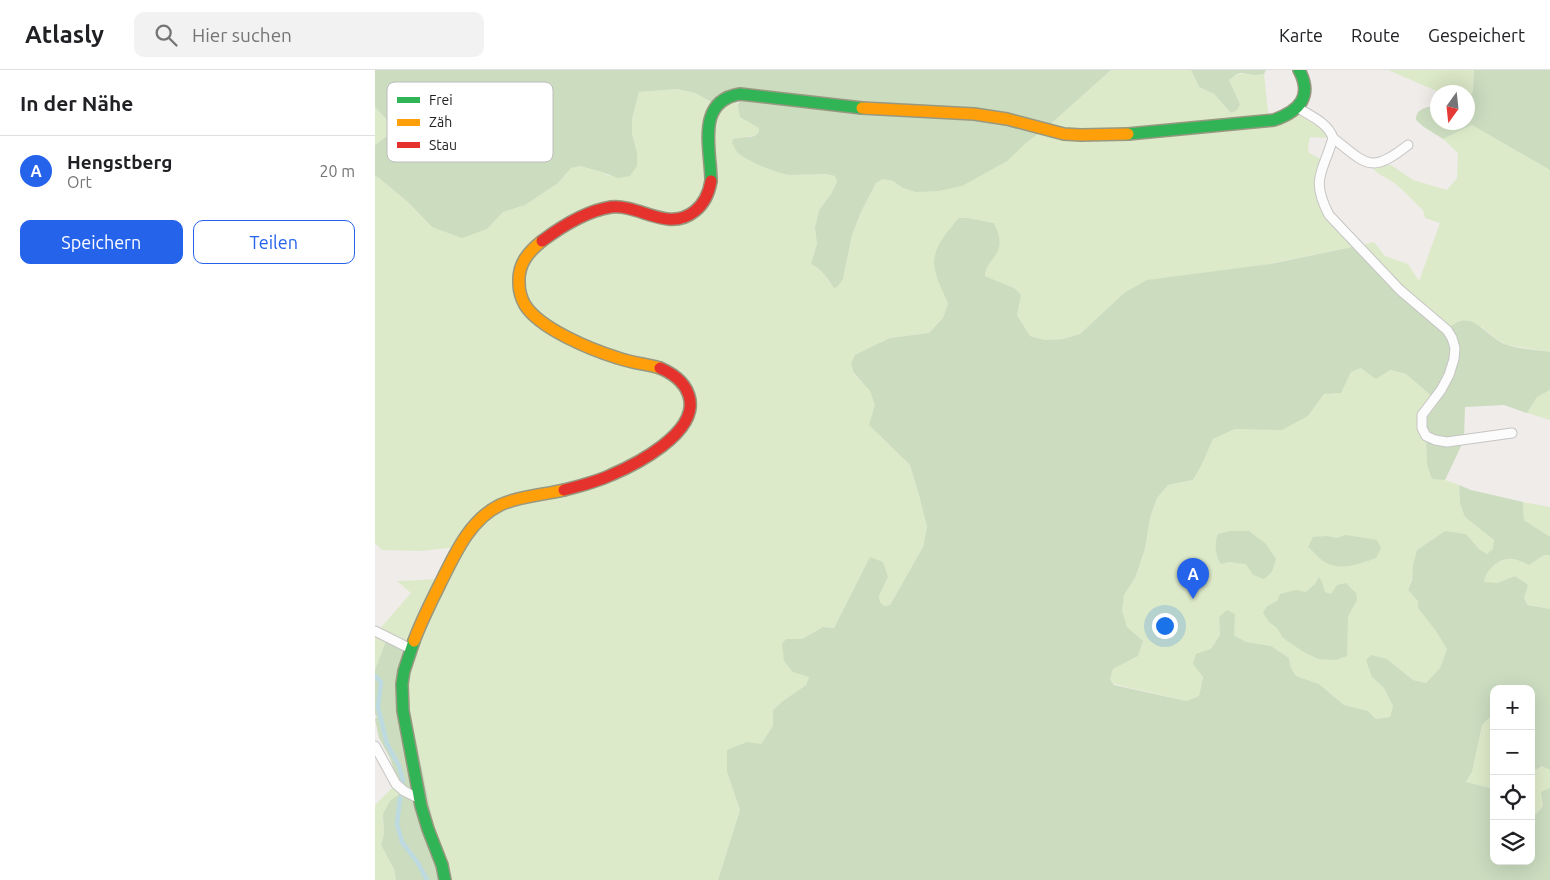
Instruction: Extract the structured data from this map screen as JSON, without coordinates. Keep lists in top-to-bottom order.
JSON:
{
  "legend": ["Frei", "Zäh", "Stau"],
  "north": "bottom",
  "page": {
    "header": "Atlasly",
    "search": "Hier suchen",
    "nav": ["Karte", "Route", "Gespeichert"],
    "heading": "In der Nähe",
    "list": [
      {
        "mark": "A",
        "name": "Hengstberg",
        "note": "Ort",
        "value": "20 m"
      }
    ],
    "buttons": ["Speichern", "Teilen"],
    "pins": "A",
    "map_buttons": ["+", "−"]
  }
}
